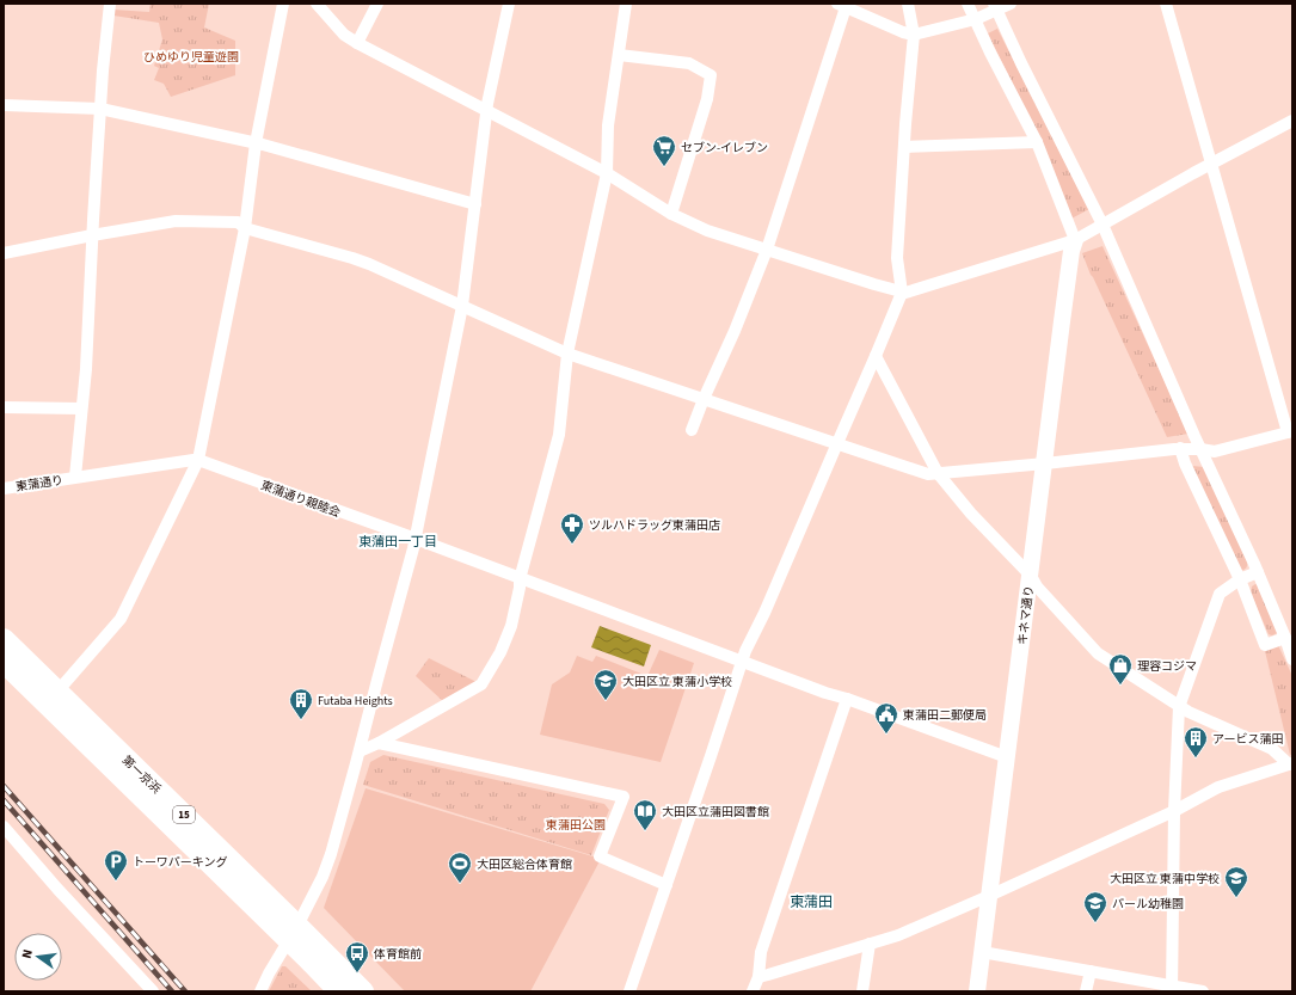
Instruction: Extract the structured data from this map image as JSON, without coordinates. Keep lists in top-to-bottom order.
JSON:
{
  "streets": {
    "highway": ["第一京浜", "15"],
    "street": ["東蒲通り", "東蒲通り親睦会", "キネマ通り"]
  },
  "crossings": [
    ["東蒲通り", "東蒲通り親睦会"],
    ["東蒲通り親睦会", "キネマ通り"]
  ],
  "districts": ["東蒲田一丁目", "東蒲田"],
  "parks": ["ひめゆり児童遊園", "東蒲田公園"],
  "places": {
    "supermarket": ["セブン-イレブン"],
    "pharmacy": ["ツルハドラッグ東蒲田店"],
    "shop": ["理容コジマ"],
    "school or university": ["大田区立 東蒲小学校", "大田区立 東蒲中学校", "パール幼稚園"],
    "building": ["Futaba Heights", "アービス蒲田"],
    "public building": ["東蒲田二郵便局"],
    "library": ["大田区立蒲田図書館"],
    "parking": ["トーワパーキング"],
    "sports": ["大田区総合体育館"],
    "bus stop": ["体育館前"]
  },
  "north": "left"
}
